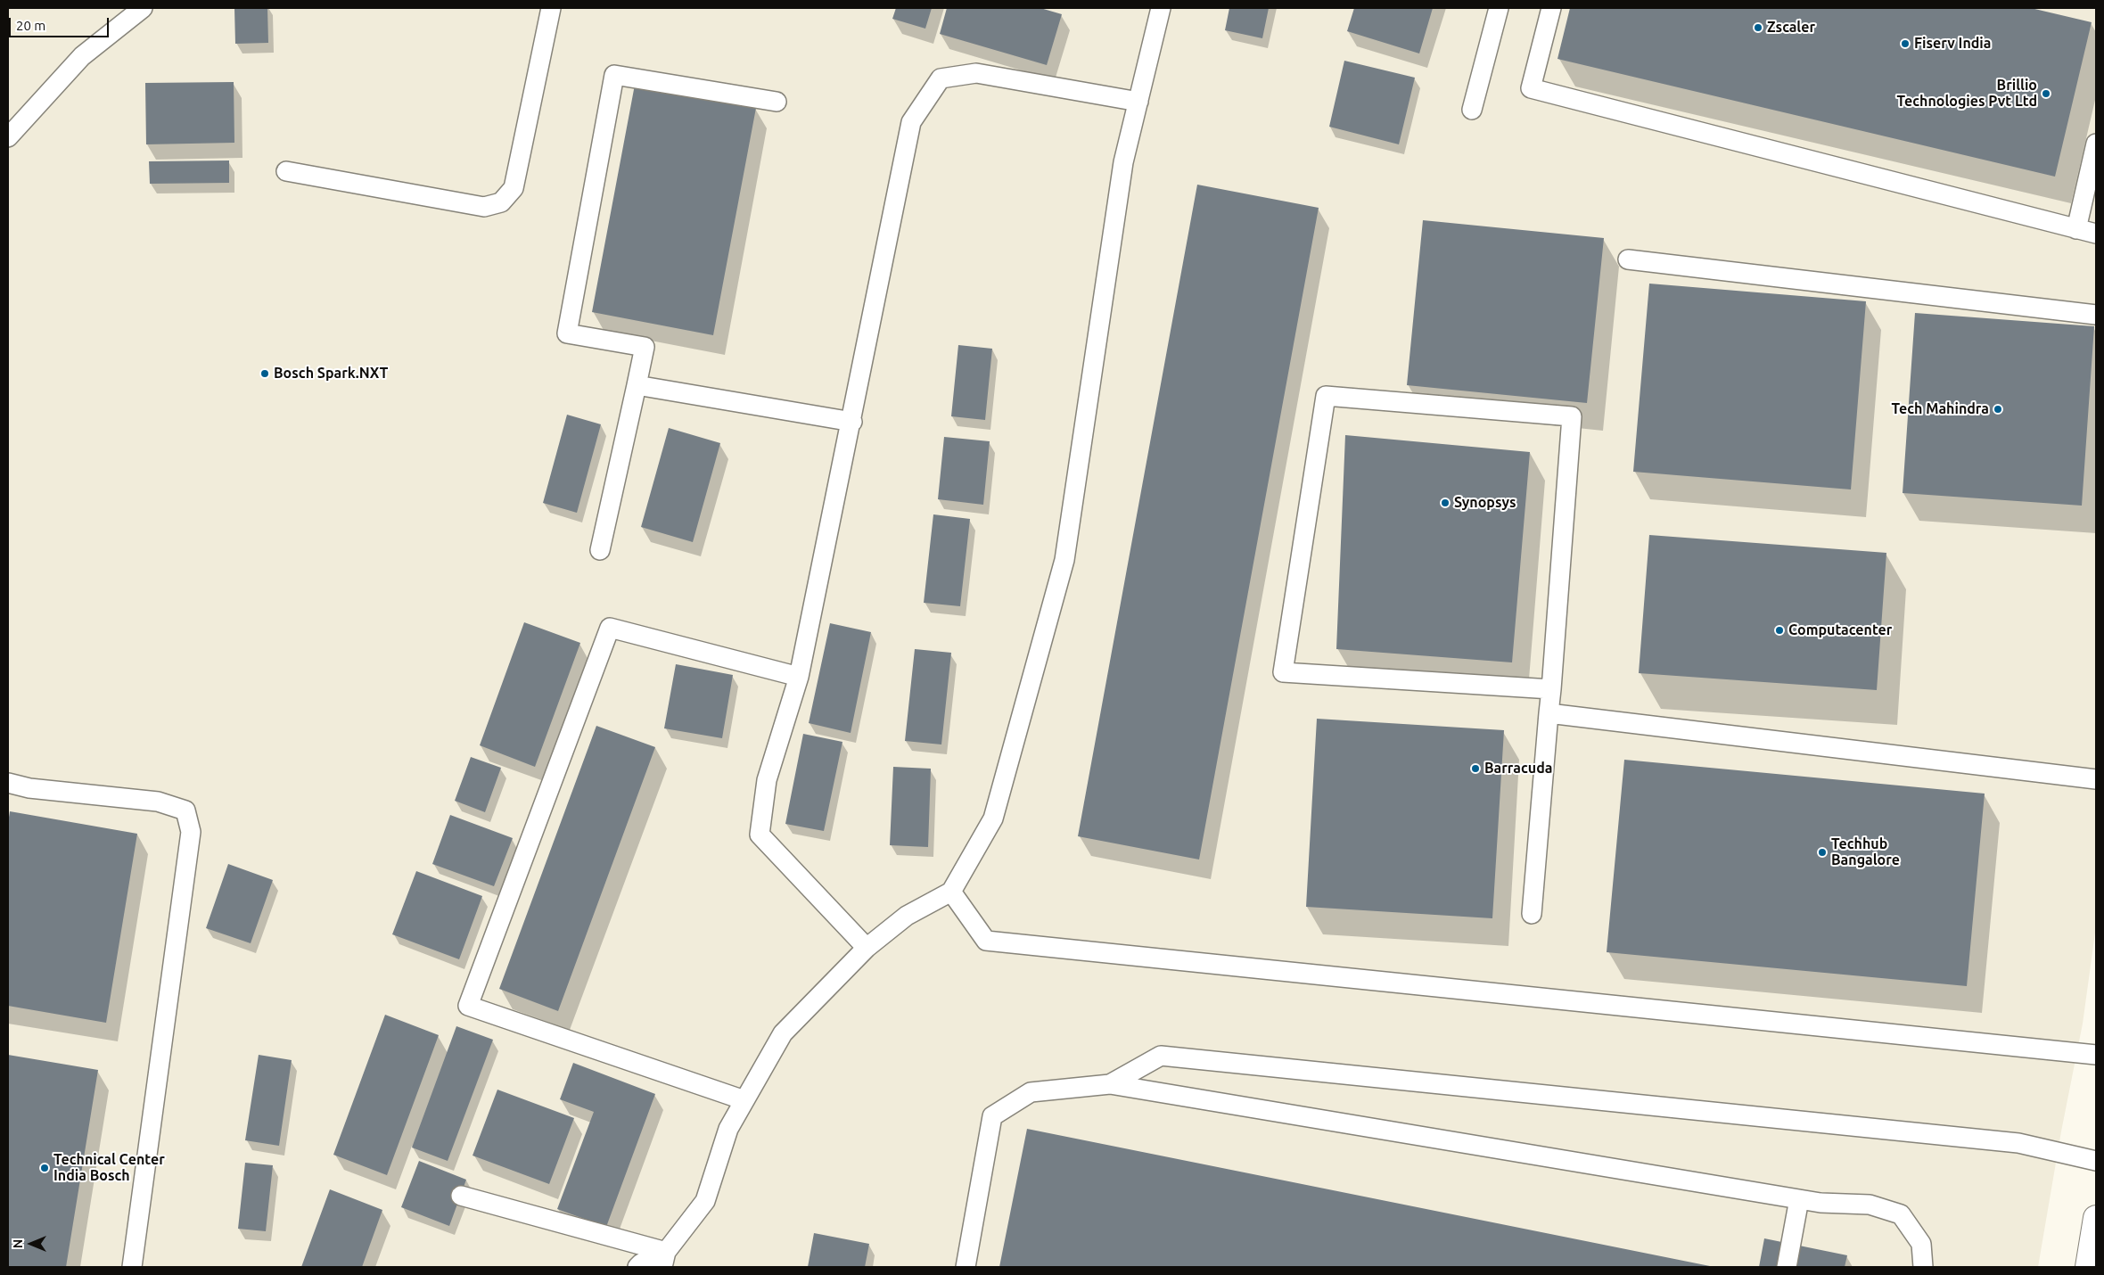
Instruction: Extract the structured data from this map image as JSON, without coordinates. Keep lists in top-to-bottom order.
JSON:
{
  "places": [
    "Zscaler",
    "Fiserv India",
    "Brillio Technologies Pvt Ltd",
    "Bosch Spark.NXT",
    "Tech Mahindra",
    "Synopsys",
    "Computacenter",
    "Barracuda",
    "Techhub Bangalore",
    "Technical Center India Bosch"
  ],
  "scale_bar": "20 m",
  "north": "left"
}
